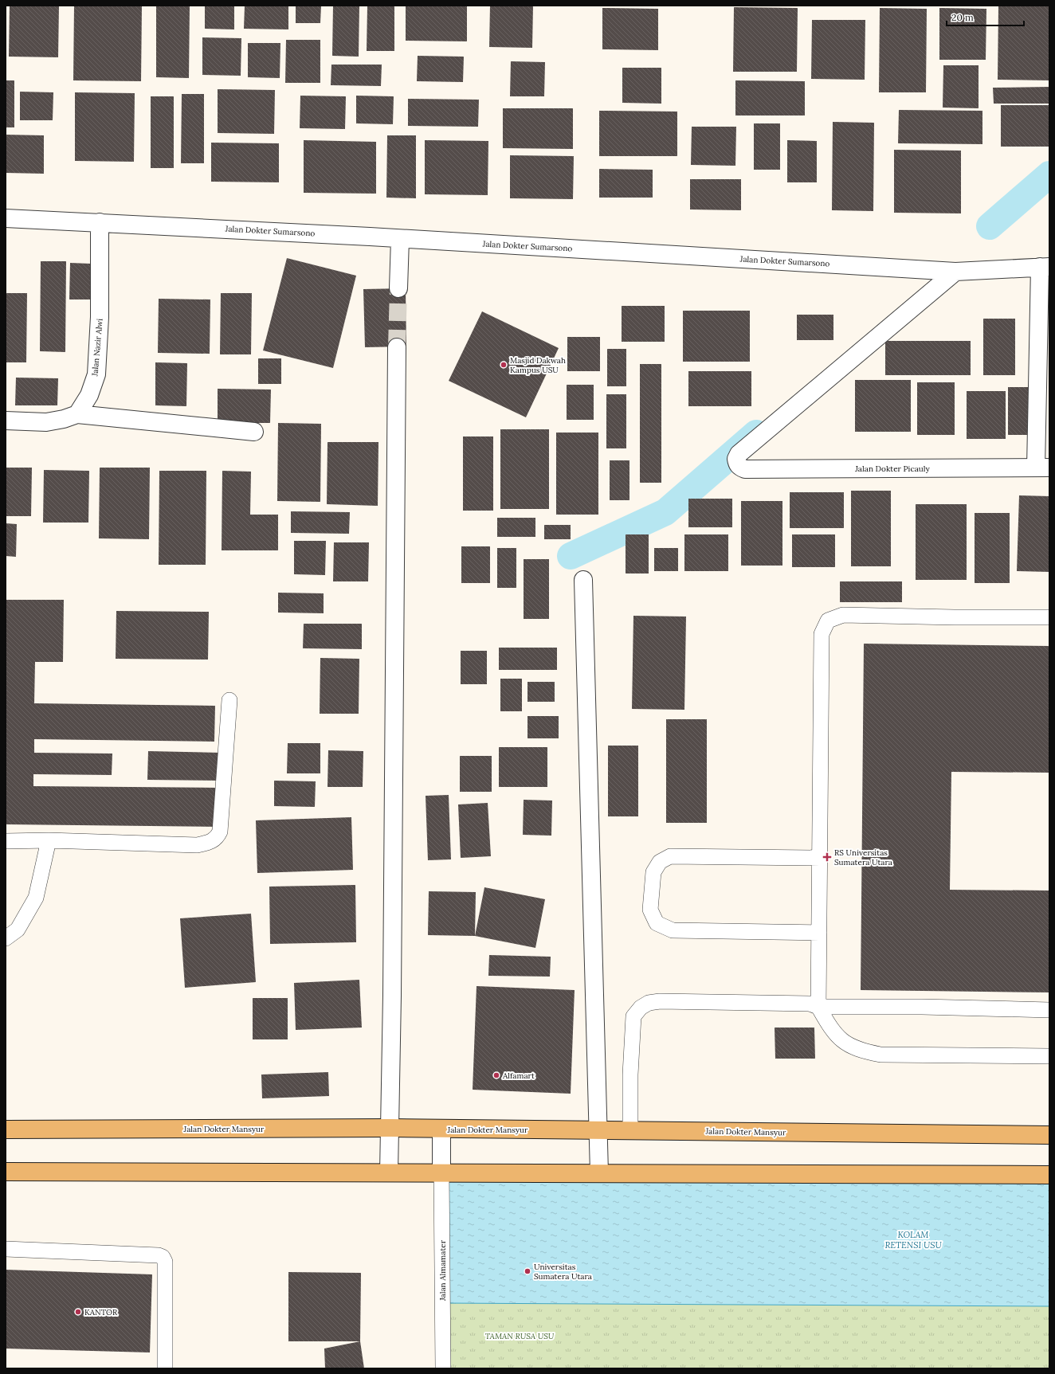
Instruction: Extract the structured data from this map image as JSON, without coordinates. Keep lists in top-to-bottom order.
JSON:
{
  "streets": {
    "main road": ["Jalan Dokter Mansyur"],
    "street": ["Jalan Dokter Sumarsono", "Jalan Nazir Alwi", "Jalan Dokter Picauly"],
    "lane": ["Jalan Almamater"]
  },
  "crossings": [
    ["Jalan Dokter Sumarsono", "Jalan Nazir Alwi"],
    ["Jalan Dokter Sumarsono", "Jalan Dokter Picauly"],
    ["Jalan Dokter Mansyur", "Jalan Almamater"]
  ],
  "water": ["KOLAM RETENSI USU"],
  "parks": ["TAMAN RUSA USU"],
  "places": {
    "other": [
      "Masjid Dakwah Kampus USU",
      "Alfamart",
      "Universitas Sumatera Utara",
      "KANTOR"
    ],
    "health": ["RS Universitas Sumatera Utara"]
  },
  "scale_bar": "20 m"
}
